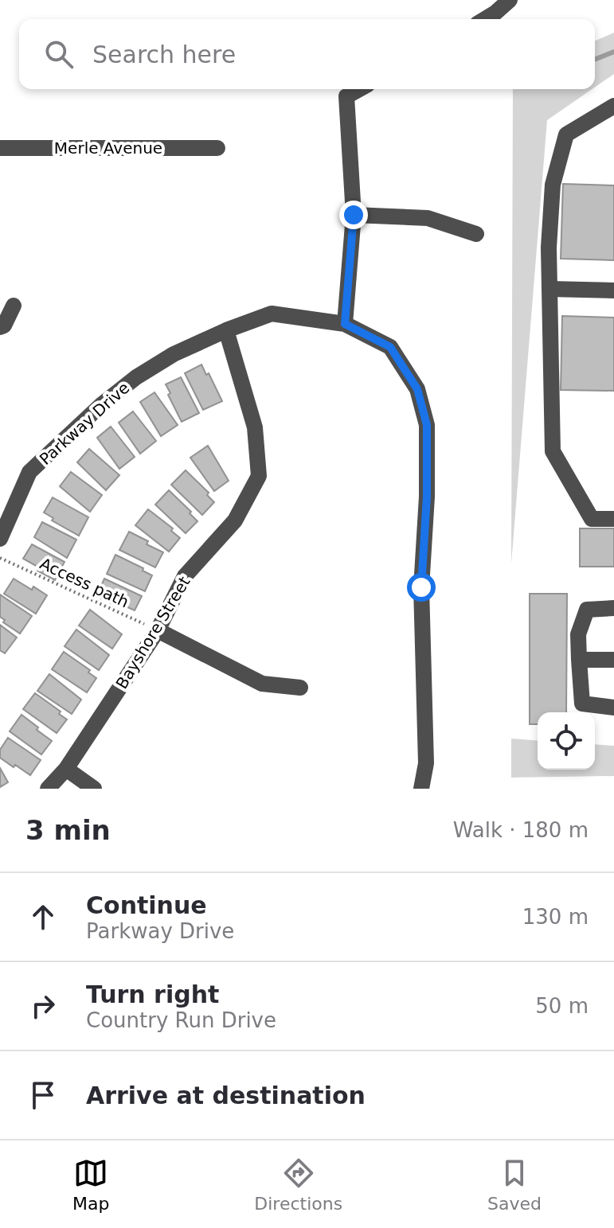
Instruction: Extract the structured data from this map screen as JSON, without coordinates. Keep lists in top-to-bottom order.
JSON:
{
  "streets": {
    "street": ["Merle Avenue", "Parkway Drive", "Bayshore Street"],
    "path": ["Access path"]
  },
  "crossings": [
    ["Parkway Drive", "Bayshore Street"],
    ["Access path", "Bayshore Street"]
  ],
  "page": {
    "search": "Search here",
    "heading": ["3 min", "Walk · 180 m"],
    "list": [
      ["Continue", "Parkway Drive", "130 m"],
      ["Turn right", "Country Run Drive", "50 m"],
      "Arrive at destination"
    ],
    "nav": ["Map", "Directions", "Saved"]
  }
}
